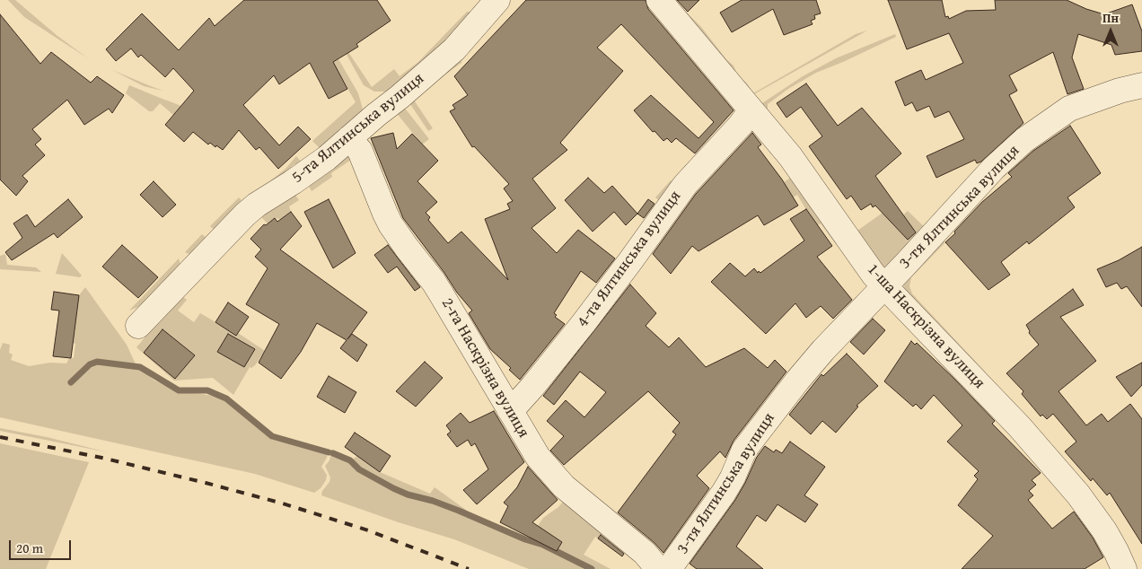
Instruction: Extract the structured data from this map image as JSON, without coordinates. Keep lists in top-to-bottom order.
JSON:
{
  "streets": {
    "street": [
      "5-та Ялтинська вулиця",
      "3-тя Ялтинська вулиця",
      "4-та Ялтинська вулиця",
      "1-ша Наскрізна вулиця",
      "2-га Наскрізна вулиця"
    ]
  },
  "crossings": [
    ["5-та Ялтинська вулиця", "2-га Наскрізна вулиця"],
    ["3-тя Ялтинська вулиця", "1-ша Наскрізна вулиця"],
    ["4-та Ялтинська вулиця", "1-ша Наскрізна вулиця"],
    ["4-та Ялтинська вулиця", "2-га Наскрізна вулиця"]
  ],
  "scale_bar": "20 m",
  "north": "top"
}
